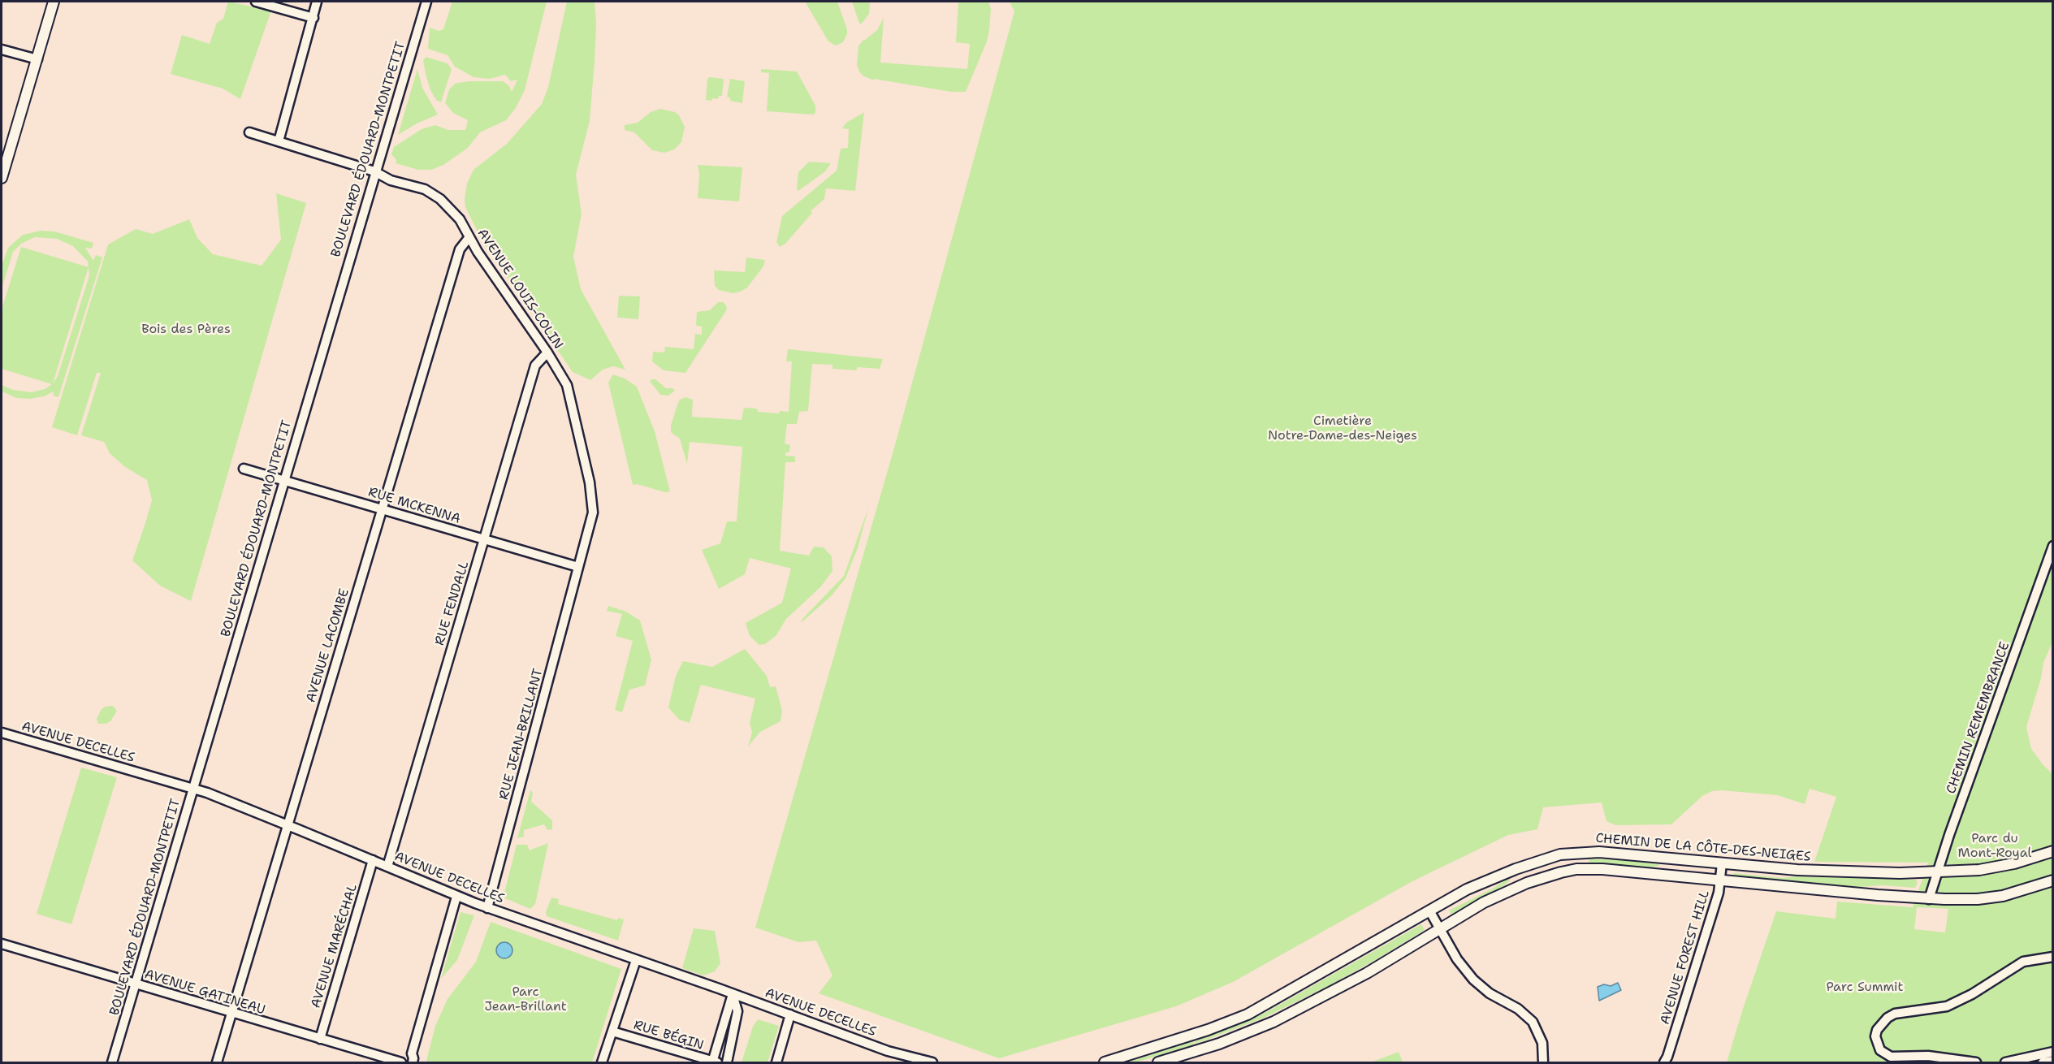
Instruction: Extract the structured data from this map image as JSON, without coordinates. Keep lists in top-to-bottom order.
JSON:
{
  "streets": {
    "main road": ["CHEMIN DE LA CÔTE-DES-NEIGES"],
    "street": [
      "BOULEVARD ÉDOUARD-MONTPETIT",
      "AVENUE LOUIS-COLIN",
      "RUE MCKENNA",
      "RUE FENDALL",
      "AVENUE LACOMBE",
      "CHEMIN REMEMBRANCE",
      "RUE JEAN-BRILLANT",
      "AVENUE DECELLES",
      "AVENUE MARÉCHAL",
      "AVENUE FOREST HILL",
      "AVENUE GATINEAU",
      "RUE BÉGIN"
    ]
  },
  "crossings": [
    ["BOULEVARD ÉDOUARD-MONTPETIT", "AVENUE LOUIS-COLIN"],
    ["BOULEVARD ÉDOUARD-MONTPETIT", "RUE MCKENNA"],
    ["BOULEVARD ÉDOUARD-MONTPETIT", "AVENUE DECELLES"],
    ["BOULEVARD ÉDOUARD-MONTPETIT", "AVENUE GATINEAU"],
    ["AVENUE LOUIS-COLIN", "RUE MCKENNA"],
    ["AVENUE LOUIS-COLIN", "RUE FENDALL"],
    ["AVENUE LOUIS-COLIN", "AVENUE LACOMBE"],
    ["AVENUE LOUIS-COLIN", "RUE JEAN-BRILLANT"],
    ["RUE MCKENNA", "RUE FENDALL"],
    ["RUE MCKENNA", "AVENUE LACOMBE"],
    ["RUE MCKENNA", "RUE JEAN-BRILLANT"],
    ["RUE FENDALL", "AVENUE DECELLES"],
    ["AVENUE LACOMBE", "AVENUE DECELLES"],
    ["AVENUE LACOMBE", "AVENUE GATINEAU"],
    ["CHEMIN REMEMBRANCE", "CHEMIN DE LA CÔTE-DES-NEIGES"],
    ["RUE JEAN-BRILLANT", "AVENUE DECELLES"],
    ["AVENUE DECELLES", "AVENUE MARÉCHAL"],
    ["CHEMIN DE LA CÔTE-DES-NEIGES", "AVENUE FOREST HILL"],
    ["AVENUE MARÉCHAL", "AVENUE GATINEAU"]
  ],
  "parks": [
    "Bois des Pères",
    "Cimetière Notre-Dame-des-Neiges",
    "Parc du Mont-Royal",
    "Parc Summit",
    "Parc Jean-Brillant"
  ]
}
